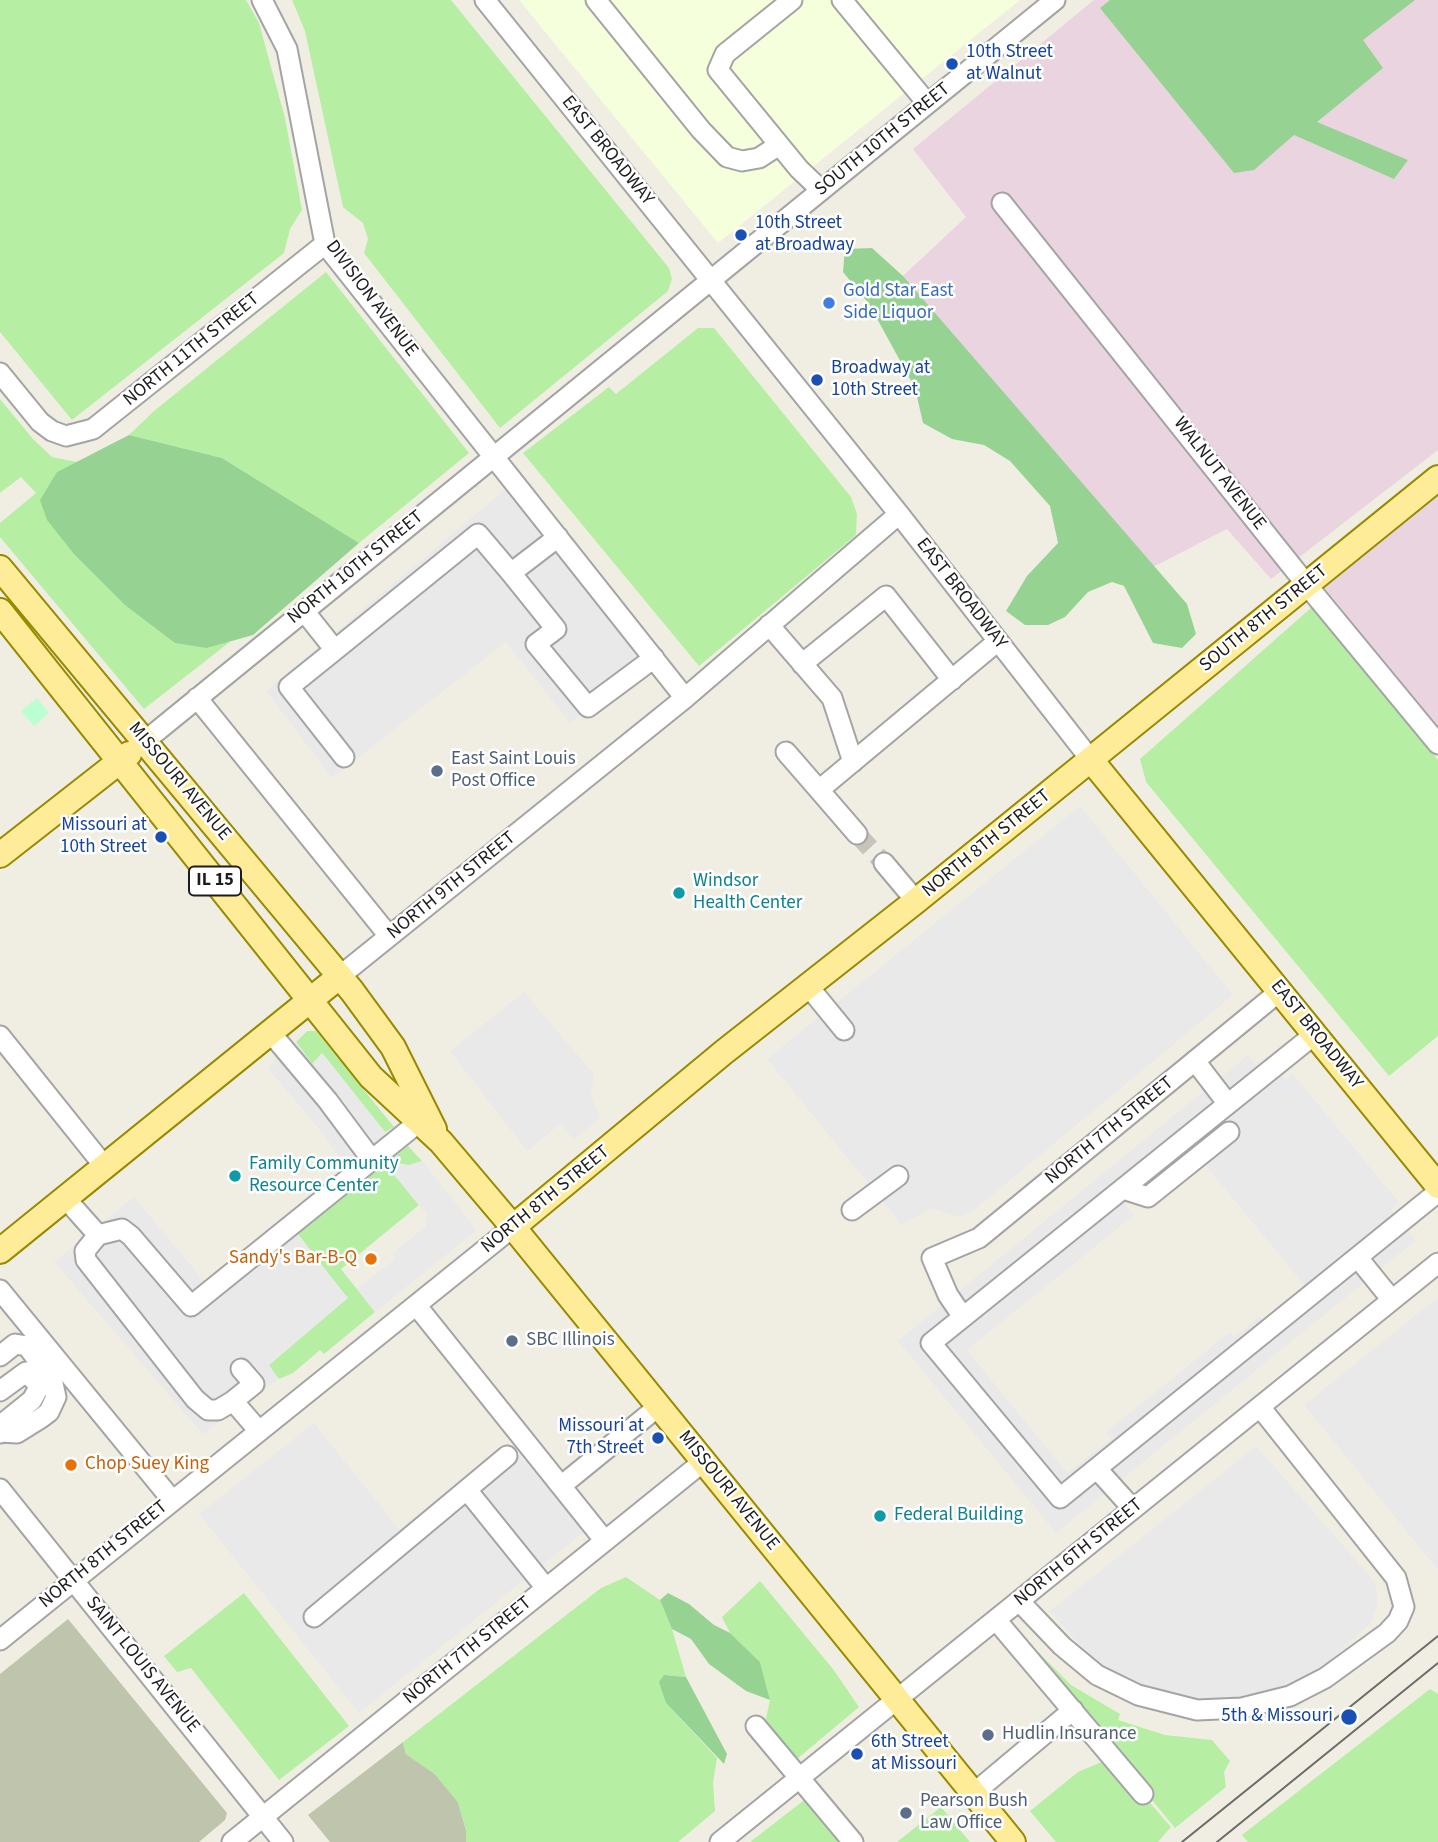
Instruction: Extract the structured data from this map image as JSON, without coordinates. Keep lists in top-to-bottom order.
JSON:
{
  "streets": {
    "main road": [
      "EAST BROADWAY",
      "NORTH 10TH STREET",
      "SOUTH 8TH STREET",
      "MISSOURI AVENUE",
      "NORTH 8TH STREET",
      "IL 15",
      "NORTH 9TH STREET"
    ],
    "street": [
      "SOUTH 10TH STREET",
      "DIVISION AVENUE",
      "NORTH 11TH STREET",
      "WALNUT AVENUE",
      "NORTH 7TH STREET",
      "NORTH 6TH STREET",
      "SAINT LOUIS AVENUE"
    ]
  },
  "crossings": [
    ["SOUTH 10TH STREET", "EAST BROADWAY"],
    ["SOUTH 10TH STREET", "NORTH 10TH STREET"],
    ["EAST BROADWAY", "NORTH 10TH STREET"],
    ["EAST BROADWAY", "SOUTH 8TH STREET"],
    ["EAST BROADWAY", "NORTH 8TH STREET"],
    ["EAST BROADWAY", "NORTH 9TH STREET"],
    ["EAST BROADWAY", "NORTH 7TH STREET"],
    ["DIVISION AVENUE", "NORTH 11TH STREET"],
    ["DIVISION AVENUE", "NORTH 10TH STREET"],
    ["DIVISION AVENUE", "NORTH 9TH STREET"],
    ["WALNUT AVENUE", "SOUTH 8TH STREET"],
    ["NORTH 10TH STREET", "MISSOURI AVENUE"],
    ["SOUTH 8TH STREET", "NORTH 8TH STREET"],
    ["MISSOURI AVENUE", "NORTH 8TH STREET"],
    ["MISSOURI AVENUE", "NORTH 9TH STREET"],
    ["MISSOURI AVENUE", "NORTH 7TH STREET"],
    ["MISSOURI AVENUE", "NORTH 6TH STREET"],
    ["NORTH 8TH STREET", "SAINT LOUIS AVENUE"],
    ["NORTH 7TH STREET", "SAINT LOUIS AVENUE"]
  ],
  "places": [
    "10th Street at Walnut",
    "10th Street at Broadway",
    "Gold Star East Side Liquor",
    "Broadway at 10th Street",
    "East Saint Louis Post Office",
    "Missouri at 10th Street",
    "Windsor Health Center",
    "Family Community Resource Center",
    "Sandy's Bar-B-Q",
    "SBC Illinois",
    "Missouri at 7th Street",
    "Chop Suey King",
    "Federal Building",
    "5th & Missouri",
    "Hudlin Insurance",
    "6th Street at Missouri",
    "Pearson Bush Law Office"
  ]
}
